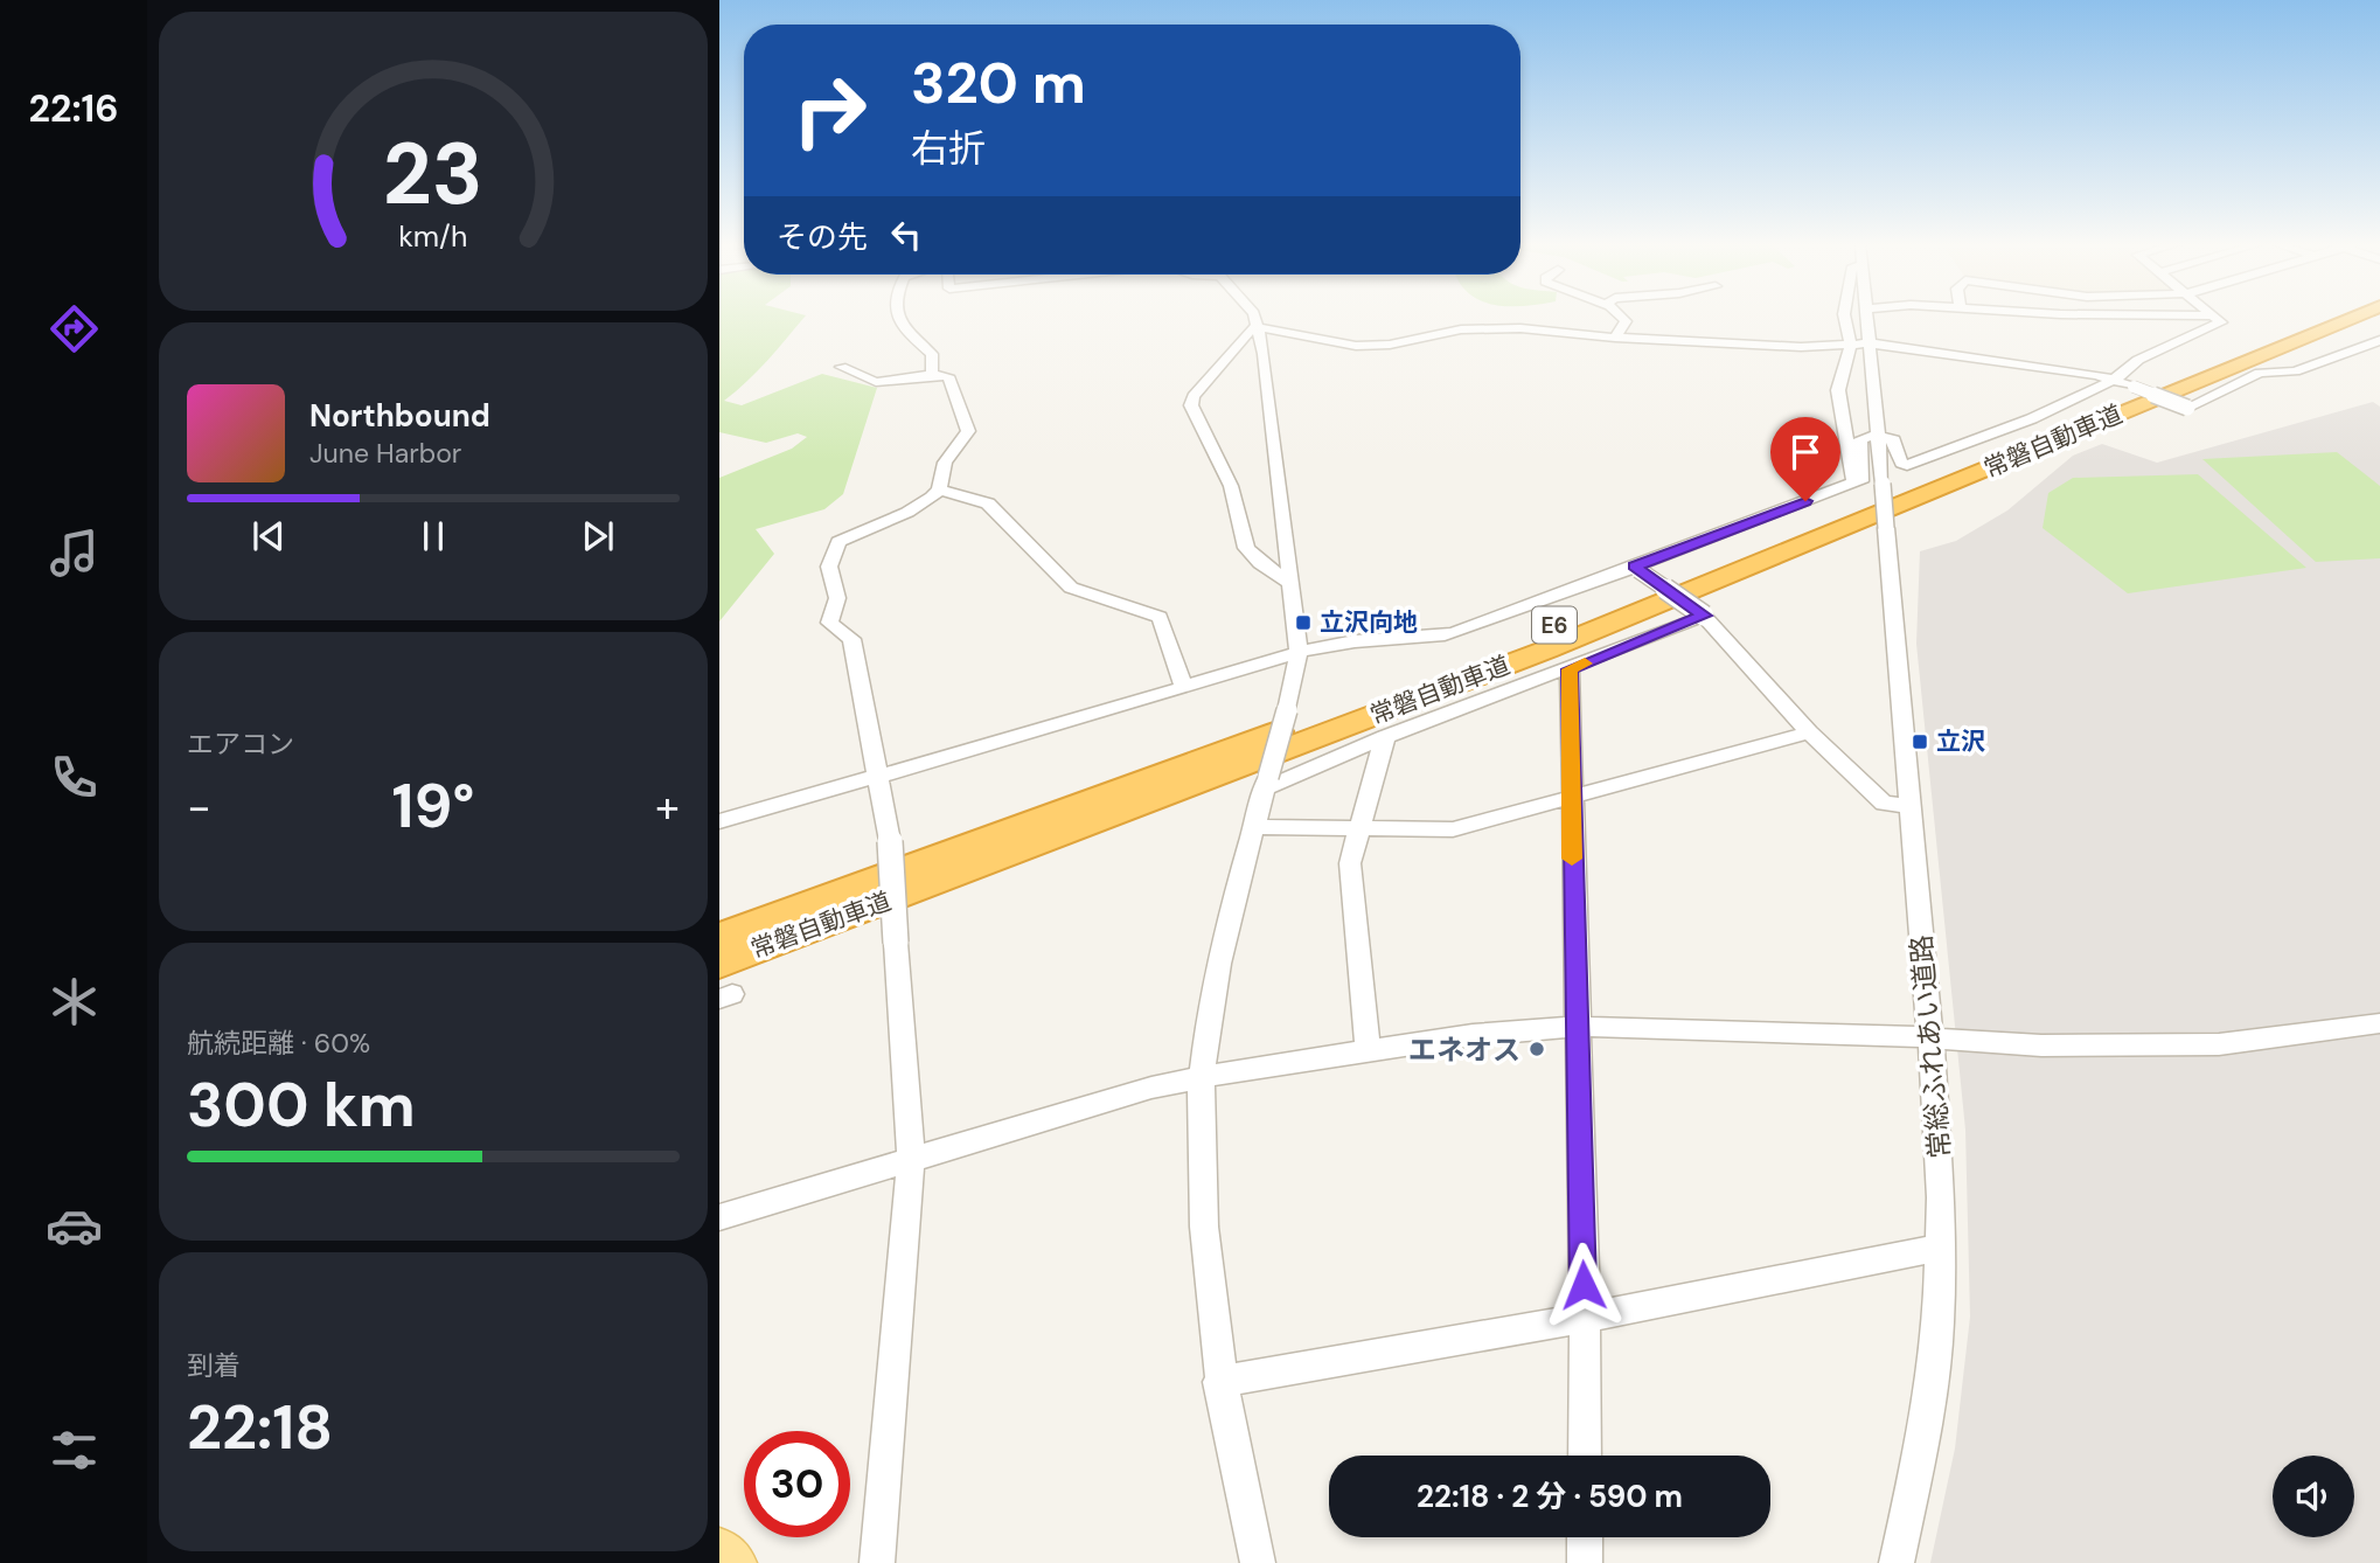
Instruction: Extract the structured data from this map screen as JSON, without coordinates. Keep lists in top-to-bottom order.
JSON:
{
  "streets": {
    "highway": ["常磐自動車道", "E6"],
    "street": ["常総ふれあい道路"]
  },
  "places": {
    "transit": ["立沢向地", "立沢"],
    "other": ["エネオス"]
  },
  "page": {
    "tabs": "22:16",
    "turn": ["320 m", "右折"],
    "then": "その先",
    "song": ["Northbound", "June Harbor"],
    "tile": [
      "エアコン",
      ["航続距離 · 60%", "300 km"],
      ["到着", "22:18"]
    ],
    "heat": ["−", "19°", "+"],
    "limit": "30",
    "trip": "22:18 · 2 分 · 590 m",
    "gauge": ["23", "km/h"]
  }
}
